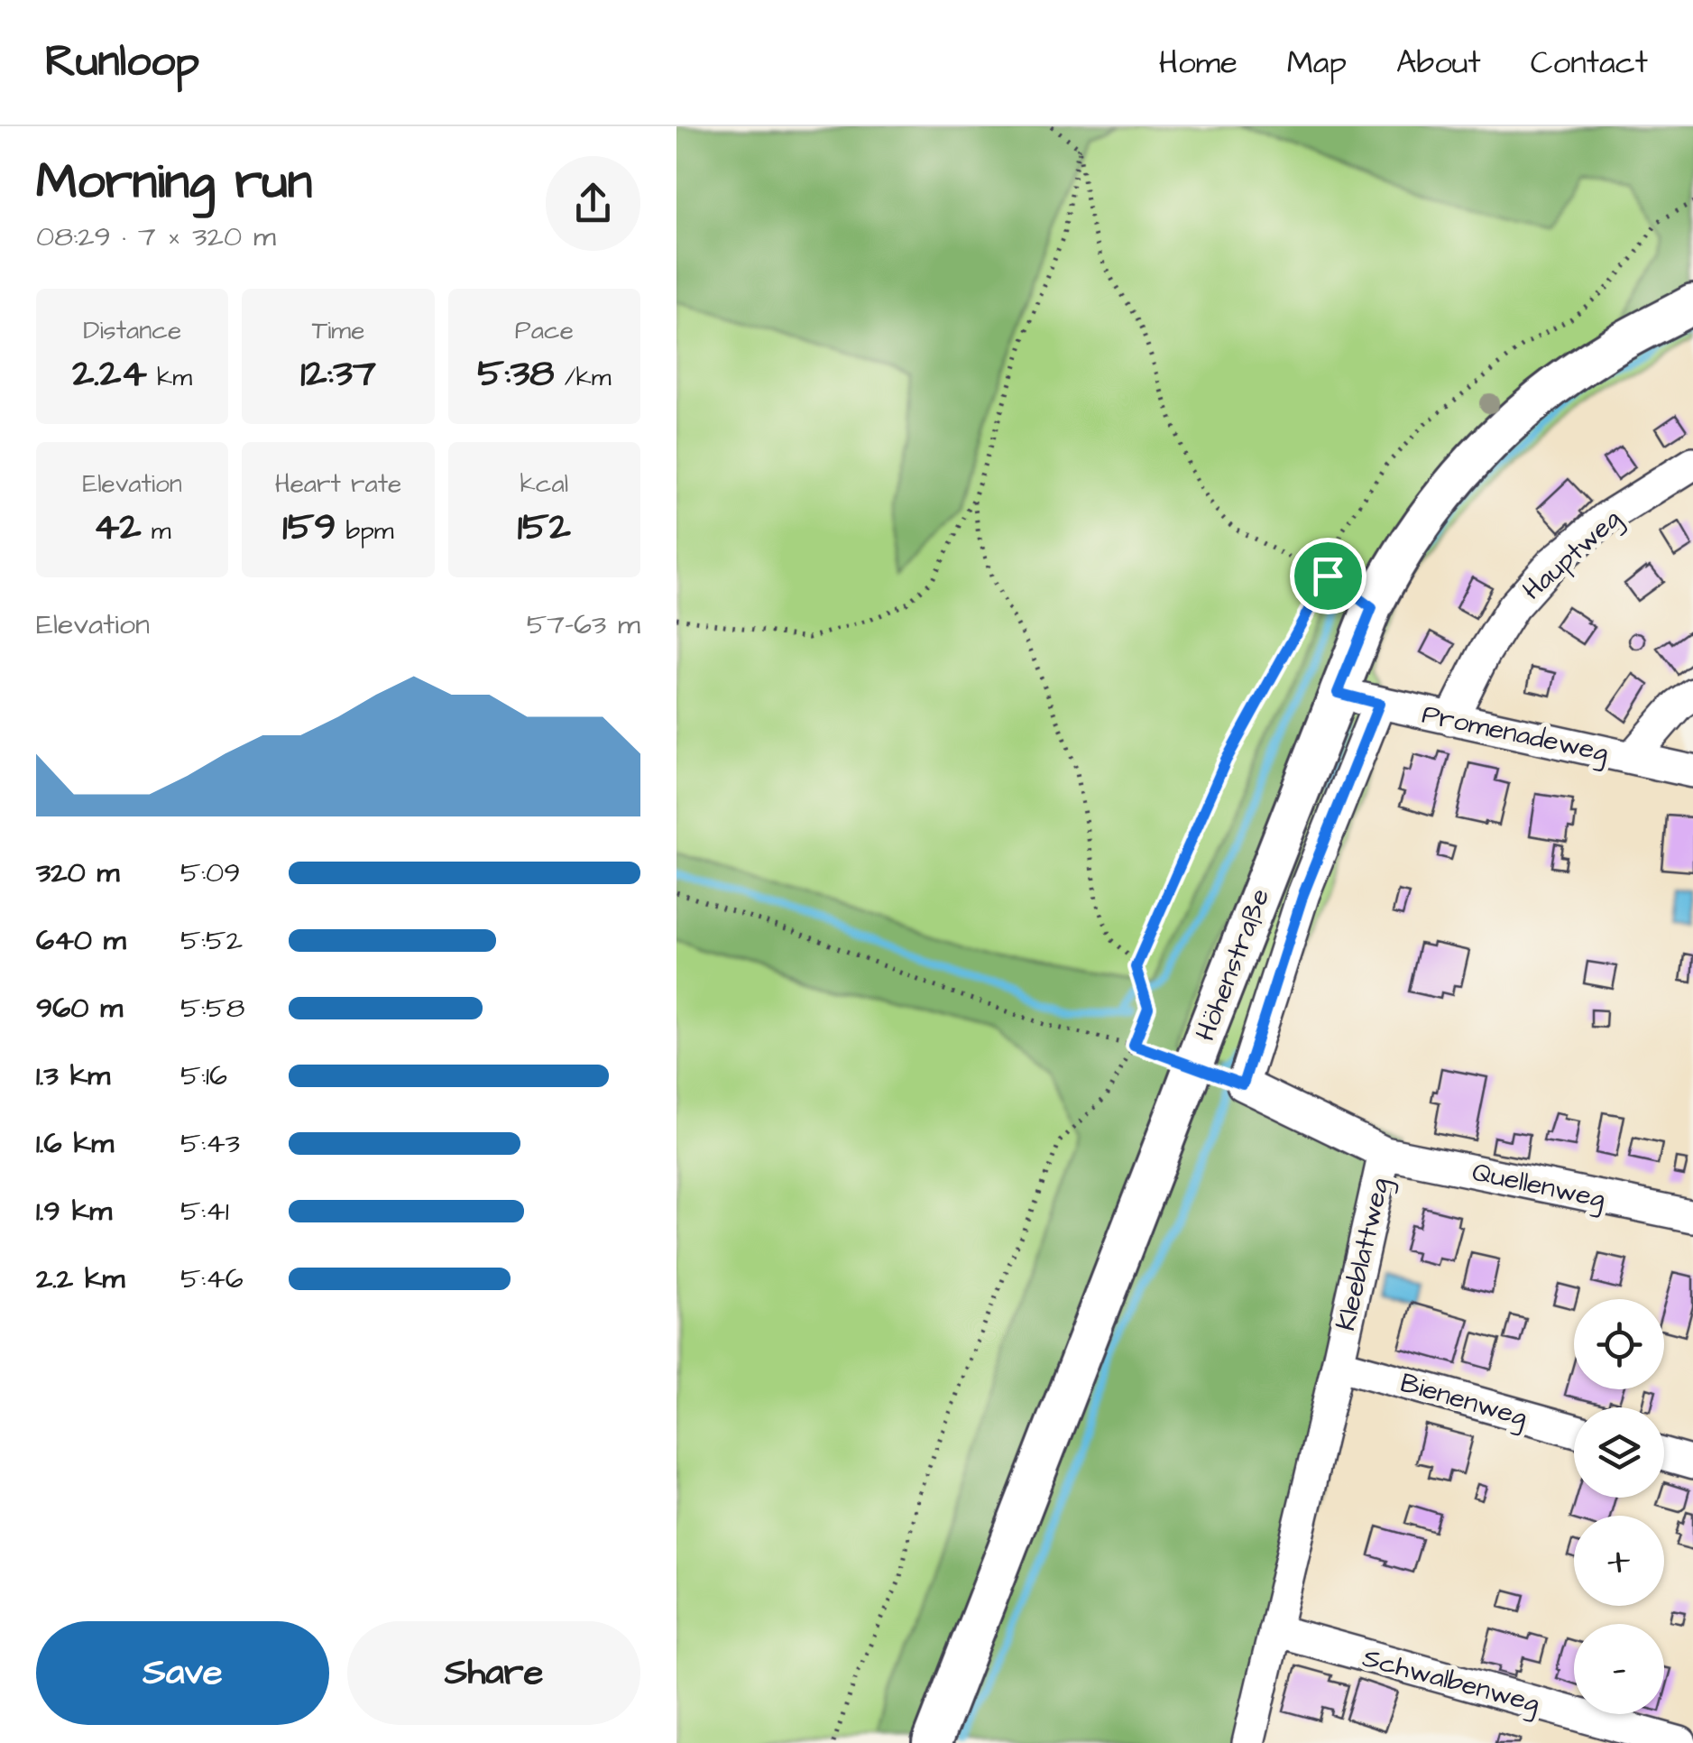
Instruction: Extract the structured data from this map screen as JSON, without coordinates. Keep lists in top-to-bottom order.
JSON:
{
  "streets": {
    "street": [
      "Hauptweg",
      "Promenadeweg",
      "Höhenstraße",
      "Quellenweg",
      "Kleeblattweg",
      "Bienenweg",
      "Schwalbenweg"
    ]
  },
  "crossings": [
    ["Hauptweg", "Promenadeweg"],
    ["Promenadeweg", "Höhenstraße"],
    ["Promenadeweg", "Kleeblattweg"],
    ["Quellenweg", "Kleeblattweg"],
    ["Kleeblattweg", "Bienenweg"],
    ["Kleeblattweg", "Schwalbenweg"]
  ],
  "page": {
    "header": "Runloop",
    "nav": [
      "Home",
      "Map",
      "About",
      "Contact"
    ],
    "heading": ["Morning run", "08:29 · 7 × 320 m"],
    "stats": [
      ["Distance", "2.24 km"],
      ["Time", "12:37"],
      ["Pace", "5:38 /km"],
      ["Elevation", "42 m"],
      ["Heart rate", "159 bpm"],
      ["kcal", "152"]
    ],
    "chart": ["Elevation", "57–63 m"],
    "list": [
      {
        "name": "320 m",
        "note": "5:09"
      },
      {
        "name": "640 m",
        "note": "5:52"
      },
      {
        "name": "960 m",
        "note": "5:58"
      },
      {
        "name": "1.3 km",
        "note": "5:16"
      },
      {
        "name": "1.6 km",
        "note": "5:43"
      },
      {
        "name": "1.9 km",
        "note": "5:41"
      },
      {
        "name": "2.2 km",
        "note": "5:46"
      }
    ],
    "map_buttons": ["+", "−"],
    "buttons": ["Save", "Share"]
  }
}
